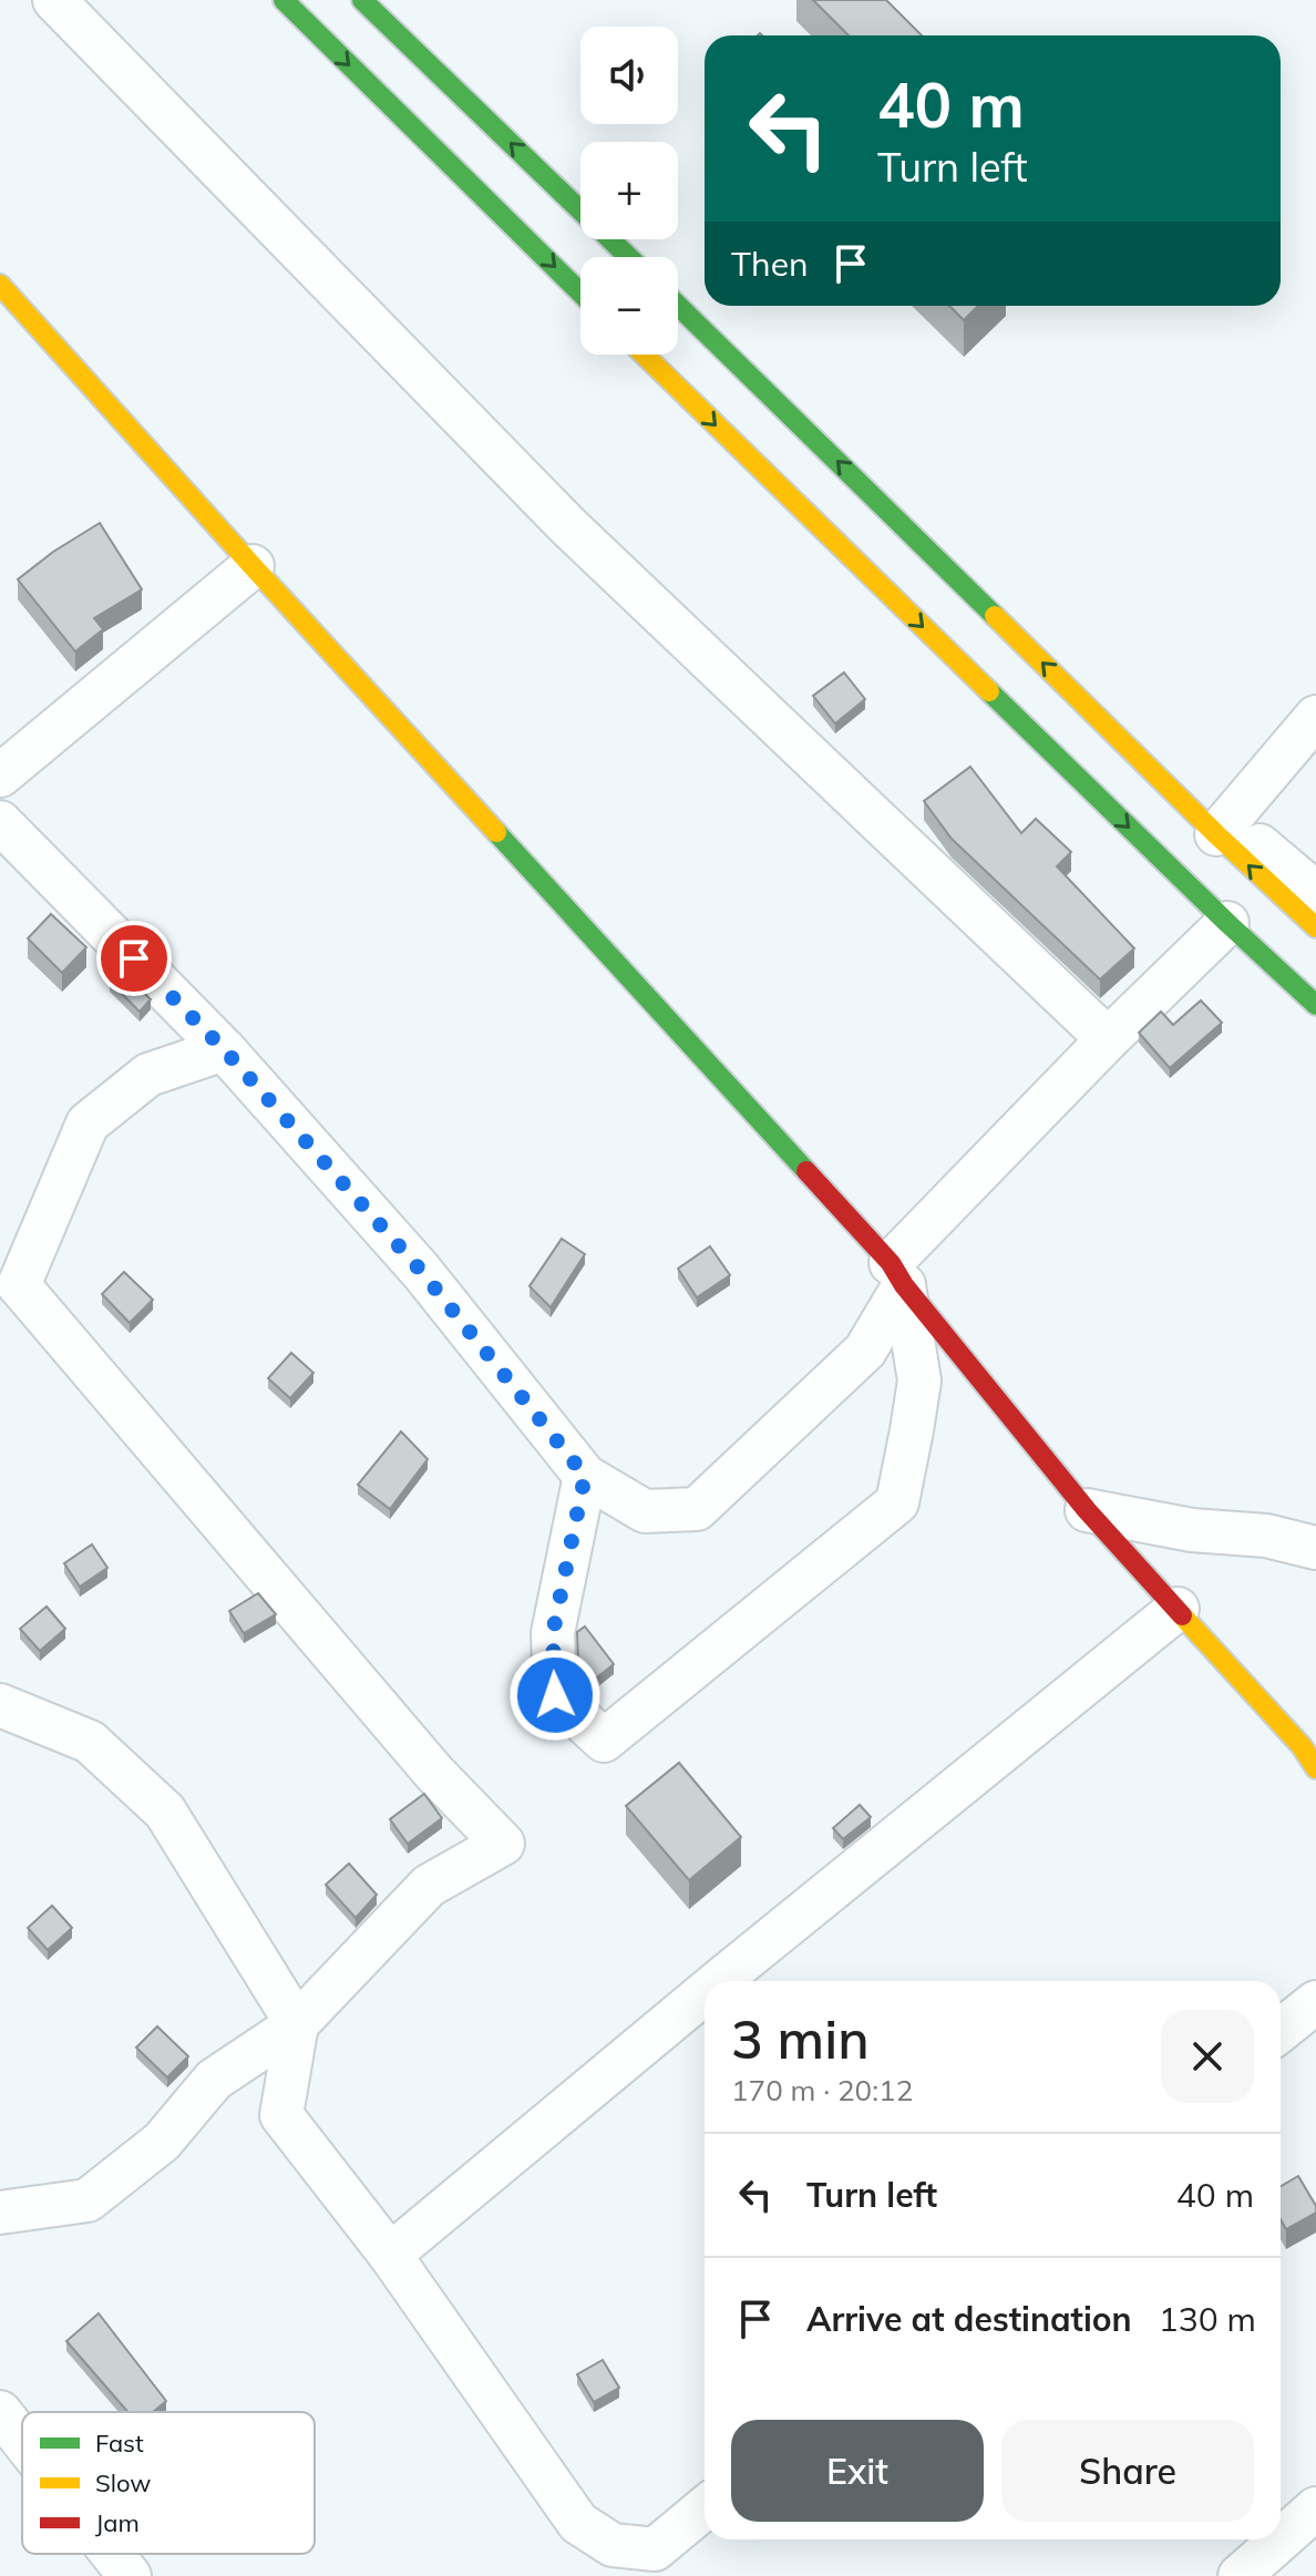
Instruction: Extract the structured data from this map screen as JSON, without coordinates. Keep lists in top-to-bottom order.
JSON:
{
  "legend": ["Fast", "Slow", "Jam"],
  "page": {
    "map_buttons": ["+", "−"],
    "turn": ["40 m", "Turn left"],
    "then": "Then",
    "heading": ["3 min", "170 m · 20:12"],
    "list": [
      {
        "name": "Turn left",
        "value": "40 m"
      },
      {
        "name": "Arrive at destination",
        "value": "130 m"
      }
    ],
    "buttons": ["Exit", "Share"]
  }
}
